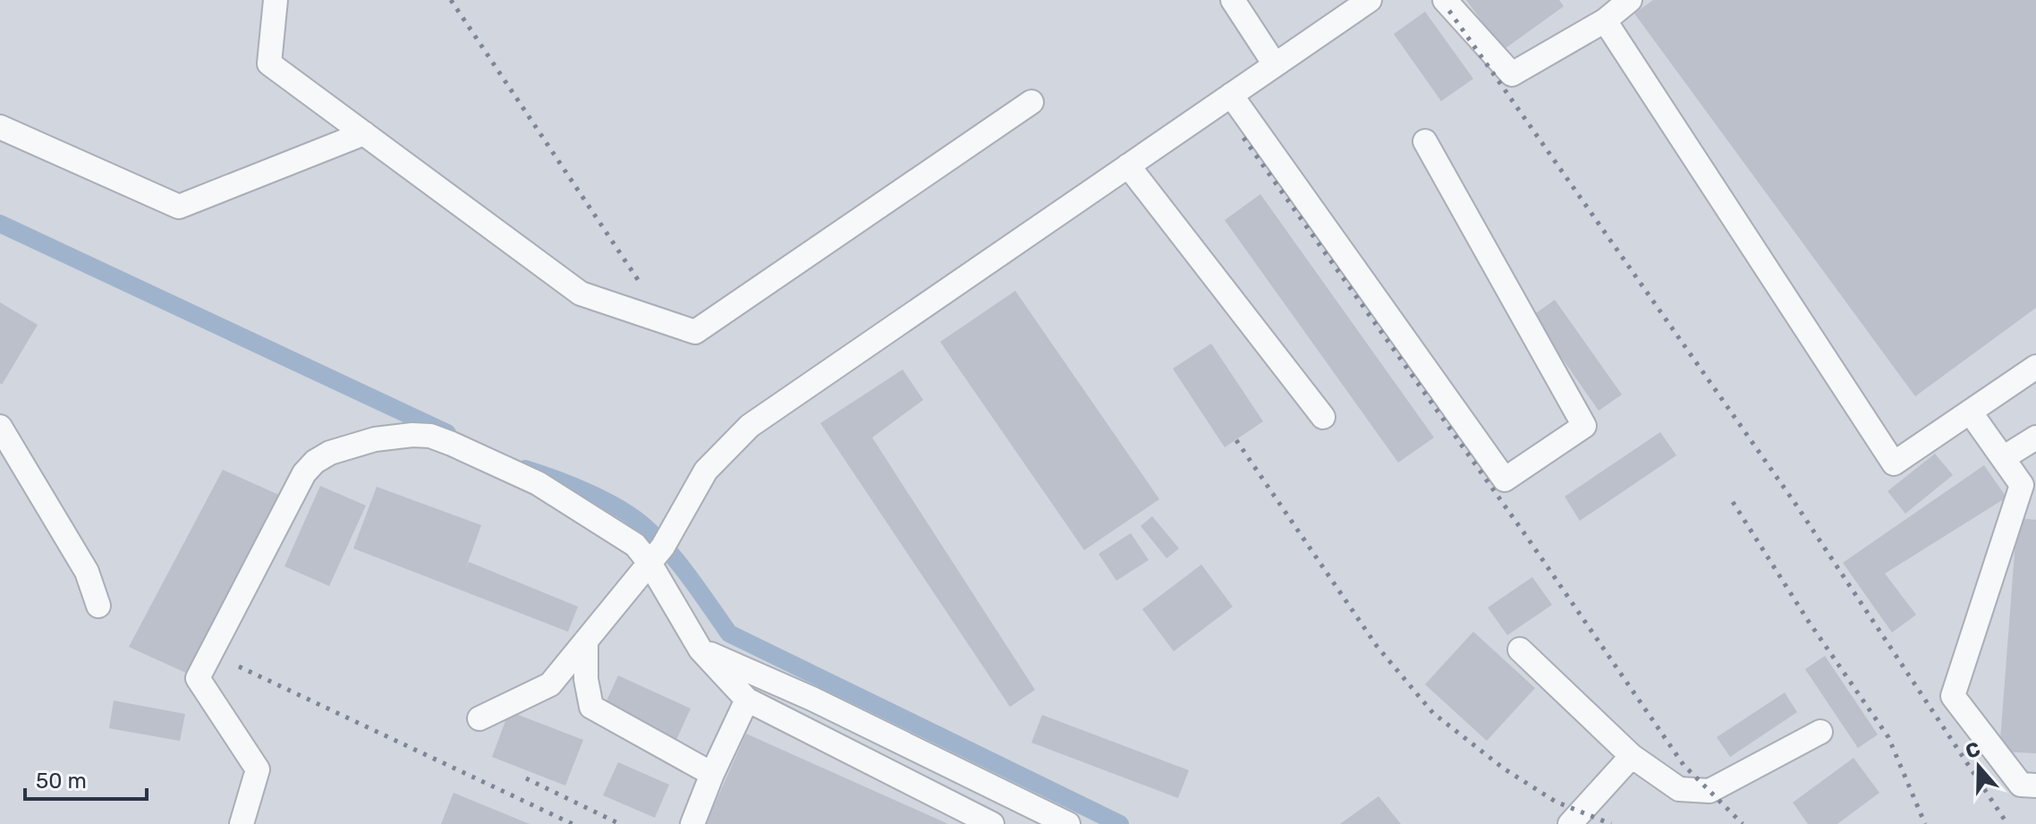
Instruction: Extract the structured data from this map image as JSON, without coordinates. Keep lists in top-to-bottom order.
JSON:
{
  "scale_bar": "50 m",
  "north": "top"
}
